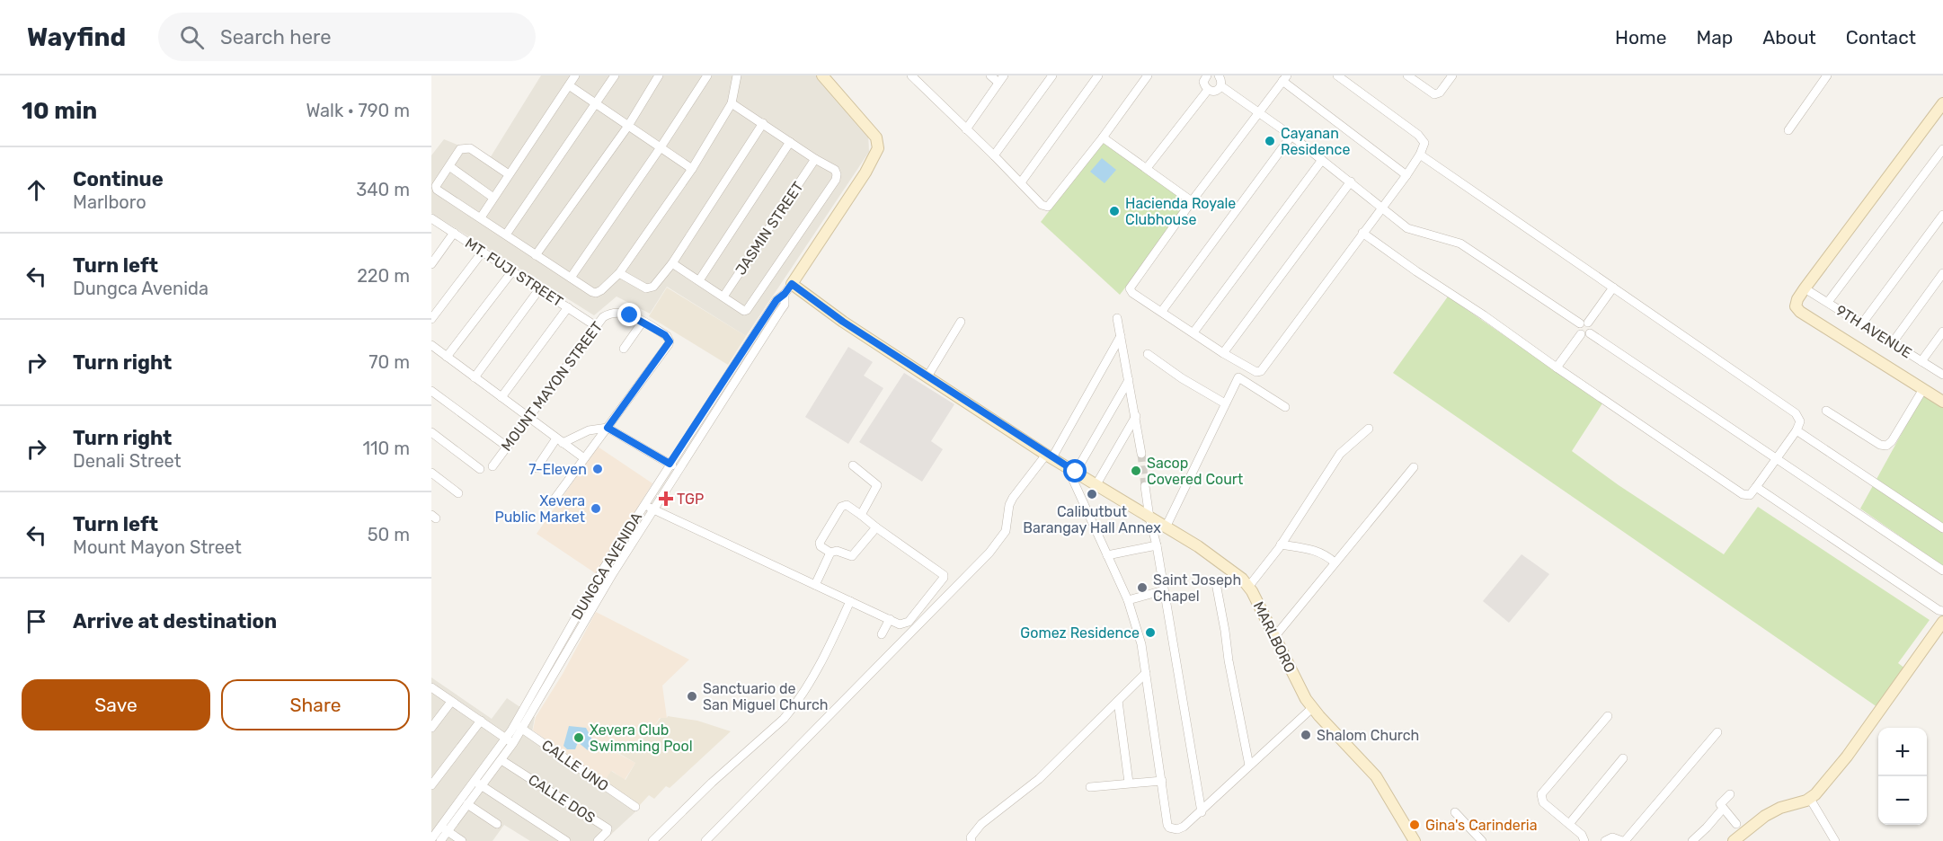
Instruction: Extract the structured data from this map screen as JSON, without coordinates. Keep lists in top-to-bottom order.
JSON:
{
  "streets": {
    "street": [
      "JASMIN STREET",
      "MT. FUJI STREET",
      "9TH AVENUE",
      "MOUNT MAYON STREET",
      "DUNGCA AVENIDA",
      "MARLBORO",
      "CALLE UNO",
      "CALLE DOS"
    ]
  },
  "crossings": [
    ["MT. FUJI STREET", "MOUNT MAYON STREET"],
    ["DUNGCA AVENIDA", "MARLBORO"],
    ["DUNGCA AVENIDA", "CALLE UNO"],
    ["DUNGCA AVENIDA", "CALLE DOS"]
  ],
  "places": {
    "other": [
      "Cayanan Residence",
      "Hacienda Royale Clubhouse",
      "7-Eleven",
      "Sacop Covered Court",
      "Calibutbut Barangay Hall Annex",
      "Xevera Public Market",
      "Saint Joseph Chapel",
      "Gomez Residence",
      "Sanctuario de San Miguel Church",
      "Shalom Church",
      "Xevera Club Swimming Pool",
      "Gina's Carinderia"
    ],
    "health": ["TGP"]
  },
  "page": {
    "header": "Wayfind",
    "search": "Search here",
    "nav": [
      "Home",
      "Map",
      "About",
      "Contact"
    ],
    "heading": ["10 min", "Walk · 790 m"],
    "list": [
      ["Continue", "Marlboro", "340 m"],
      ["Turn left", "Dungca Avenida", "220 m"],
      ["Turn right", "70 m"],
      ["Turn right", "Denali Street", "110 m"],
      ["Turn left", "Mount Mayon Street", "50 m"],
      "Arrive at destination"
    ],
    "buttons": ["Save", "Share"],
    "map_buttons": ["+", "−"]
  }
}
